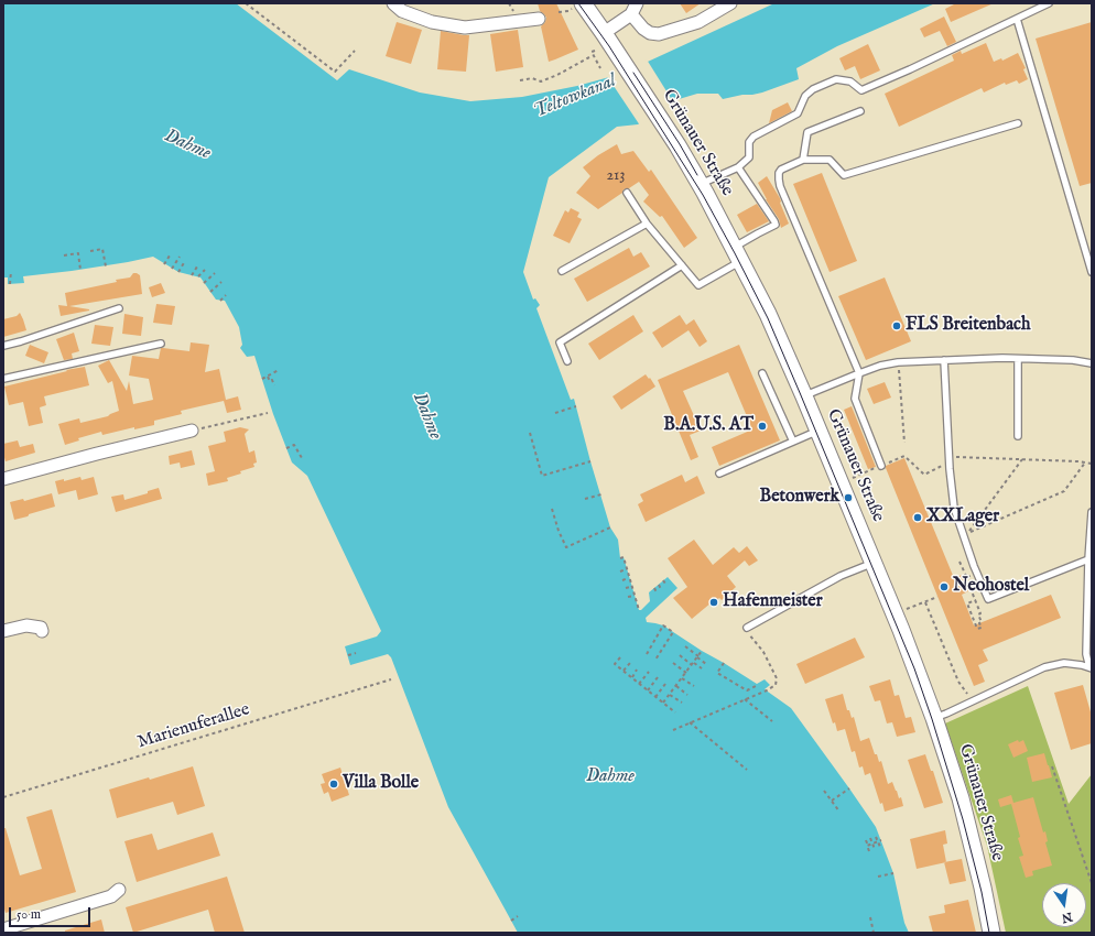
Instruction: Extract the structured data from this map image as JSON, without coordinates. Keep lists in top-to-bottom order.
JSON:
{
  "streets": {
    "main road": ["Grünauer Straße"],
    "path": ["Marienuferallee"]
  },
  "water": ["Teltowkanal", "Dahme"],
  "places": [
    "FLS Breitenbach",
    "B.A.U.S. AT",
    "Betonwerk",
    "XXLager",
    "Neohostel",
    "Hafenmeister",
    "Villa Bolle"
  ],
  "house_numbers": ["213"],
  "scale_bar": "50 m",
  "north": "bottom"
}
